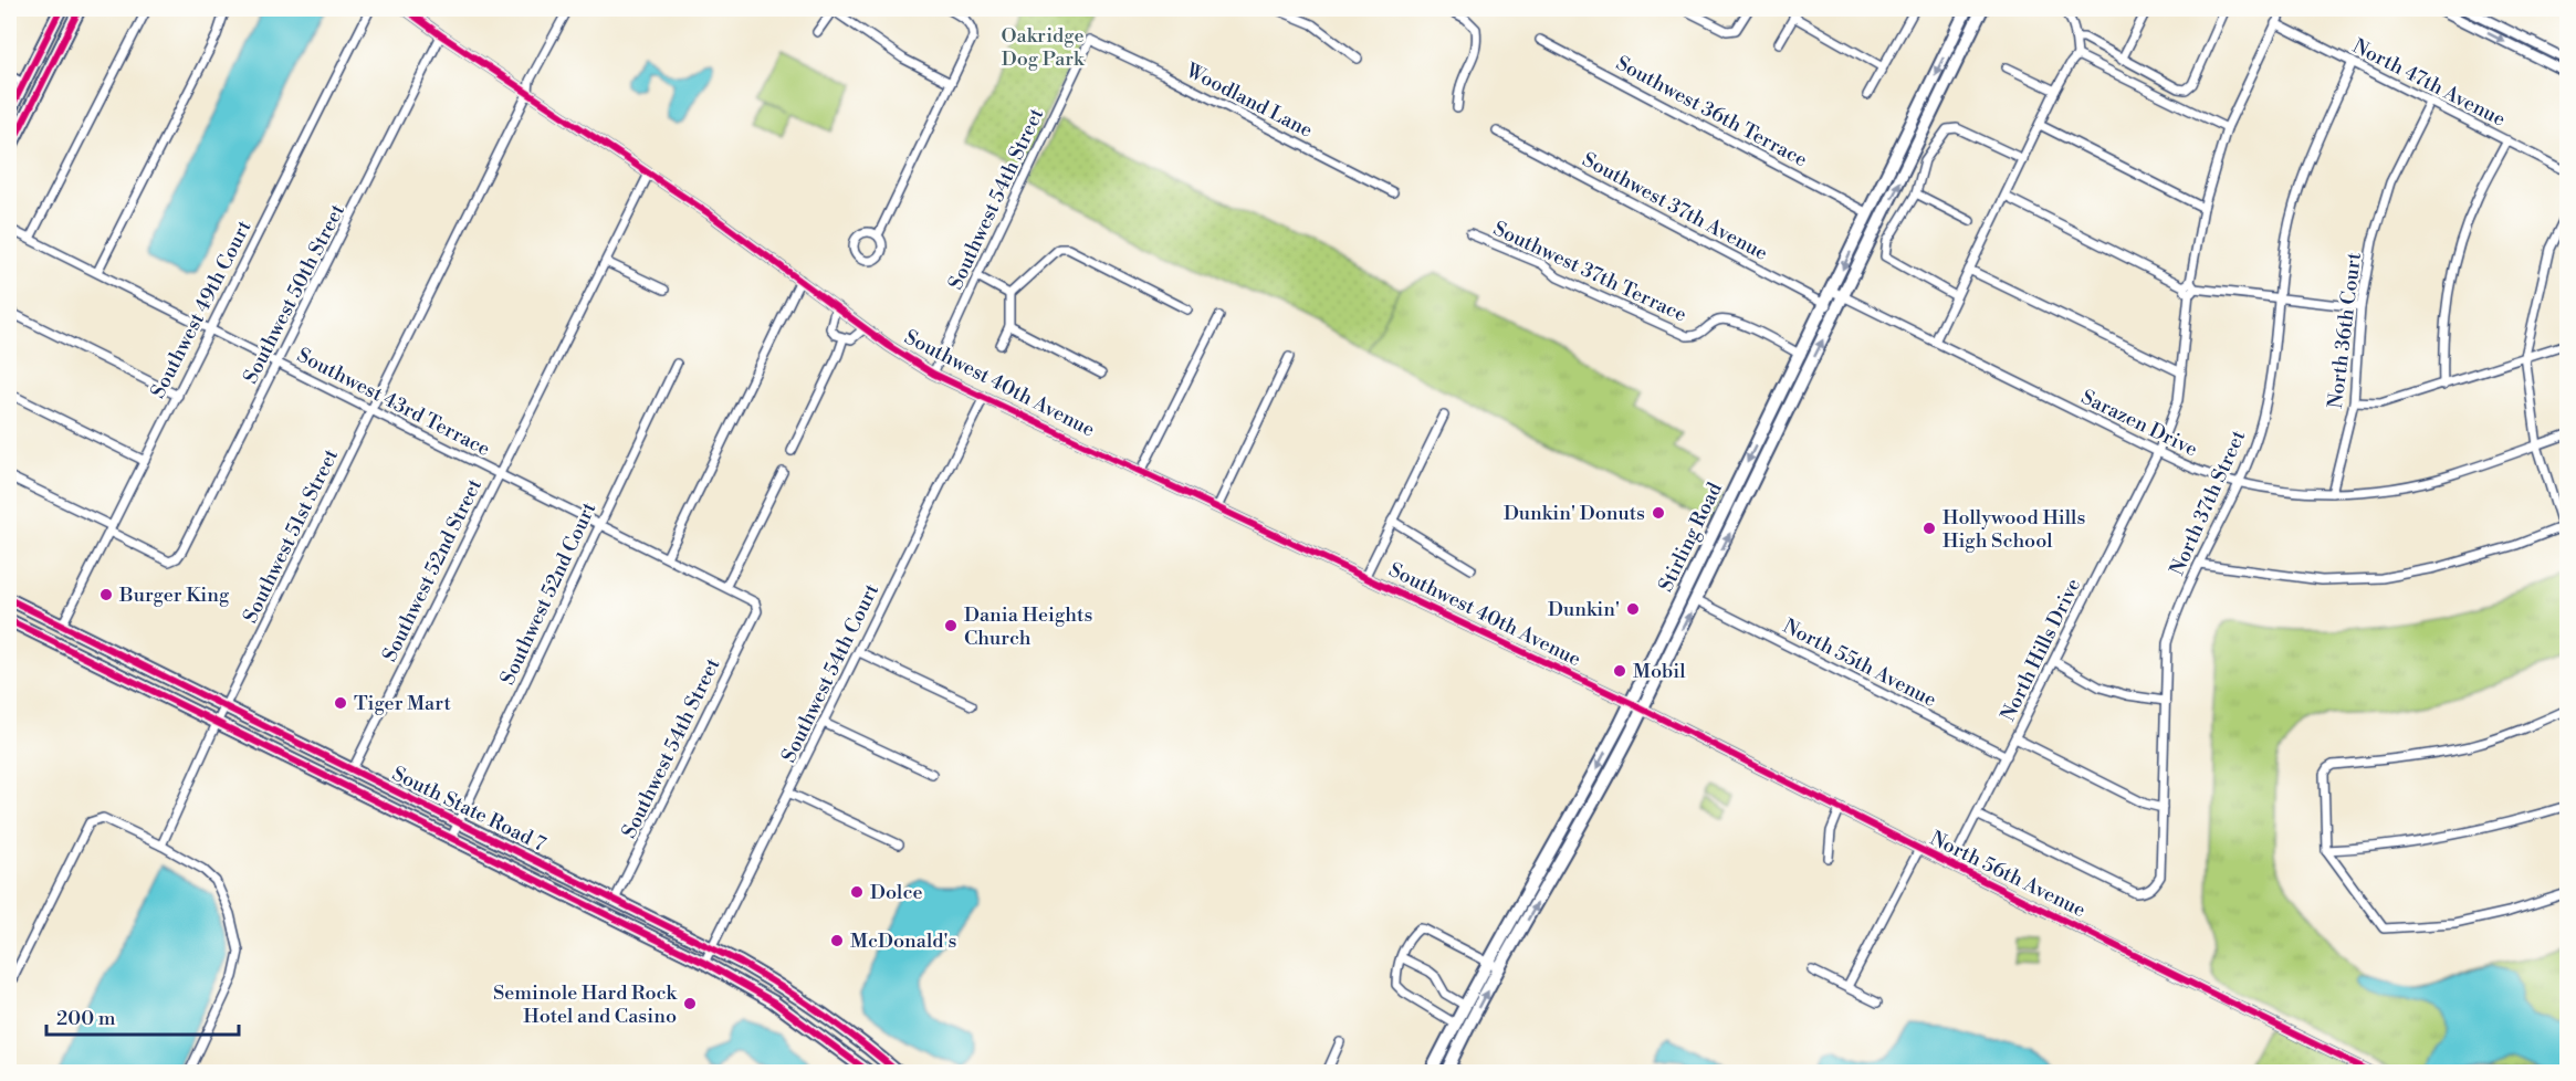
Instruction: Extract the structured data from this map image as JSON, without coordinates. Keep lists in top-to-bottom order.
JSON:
{
  "streets": {
    "main road": ["Stirling Road", "South State Road 7"],
    "street": [
      "North 47th Avenue",
      "Woodland Lane",
      "Southwest 36th Terrace",
      "Southwest 54th Street",
      "Southwest 37th Avenue",
      "Southwest 37th Terrace",
      "Southwest 50th Street",
      "Southwest 49th Court",
      "North 36th Court",
      "Southwest 40th Avenue",
      "Southwest 43rd Terrace",
      "Sarazen Drive",
      "North 37th Street",
      "Southwest 51st Street",
      "Southwest 52nd Street",
      "Southwest 52nd Court",
      "North Hills Drive",
      "North 55th Avenue",
      "Southwest 54th Court",
      "North 56th Avenue"
    ]
  },
  "crossings": [
    ["North 47th Avenue", "North 36th Court"],
    ["North 47th Avenue", "North 37th Street"],
    ["North 47th Avenue", "North Hills Drive"],
    ["Woodland Lane", "Southwest 54th Street"],
    ["Southwest 36th Terrace", "Stirling Road"],
    ["Southwest 54th Street", "Southwest 40th Avenue"],
    ["Southwest 54th Street", "Southwest 43rd Terrace"],
    ["Southwest 54th Street", "South State Road 7"],
    ["Southwest 37th Avenue", "Stirling Road"],
    ["Southwest 37th Terrace", "Stirling Road"],
    ["Southwest 50th Street", "Southwest 49th Court"],
    ["Southwest 50th Street", "Southwest 40th Avenue"],
    ["Southwest 50th Street", "Southwest 43rd Terrace"],
    ["Southwest 49th Court", "Southwest 43rd Terrace"],
    ["Southwest 49th Court", "South State Road 7"],
    ["North 36th Court", "Sarazen Drive"],
    ["Southwest 40th Avenue", "Southwest 51st Street"],
    ["Southwest 40th Avenue", "Stirling Road"],
    ["Southwest 40th Avenue", "Southwest 52nd Street"],
    ["Southwest 40th Avenue", "Southwest 54th Court"],
    ["Southwest 40th Avenue", "North 56th Avenue"],
    ["Southwest 43rd Terrace", "Southwest 51st Street"],
    ["Southwest 43rd Terrace", "Southwest 52nd Street"],
    ["Southwest 43rd Terrace", "Southwest 52nd Court"],
    ["Sarazen Drive", "North 37th Street"],
    ["Sarazen Drive", "Stirling Road"],
    ["Sarazen Drive", "North Hills Drive"],
    ["North 37th Street", "North Hills Drive"],
    ["Southwest 51st Street", "South State Road 7"],
    ["Stirling Road", "North 55th Avenue"],
    ["Stirling Road", "North 56th Avenue"],
    ["Southwest 52nd Street", "South State Road 7"],
    ["Southwest 52nd Court", "South State Road 7"],
    ["North Hills Drive", "North 55th Avenue"],
    ["North Hills Drive", "North 56th Avenue"],
    ["Southwest 54th Court", "South State Road 7"]
  ],
  "parks": ["Oakridge Dog Park"],
  "places": [
    "Dunkin' Donuts",
    "Hollywood Hills High School",
    "Burger King",
    "Dunkin'",
    "Dania Heights Church",
    "Mobil",
    "Tiger Mart",
    "Dolce",
    "McDonald's",
    "Seminole Hard Rock Hotel and Casino"
  ],
  "scale_bar": "200 m"
}
